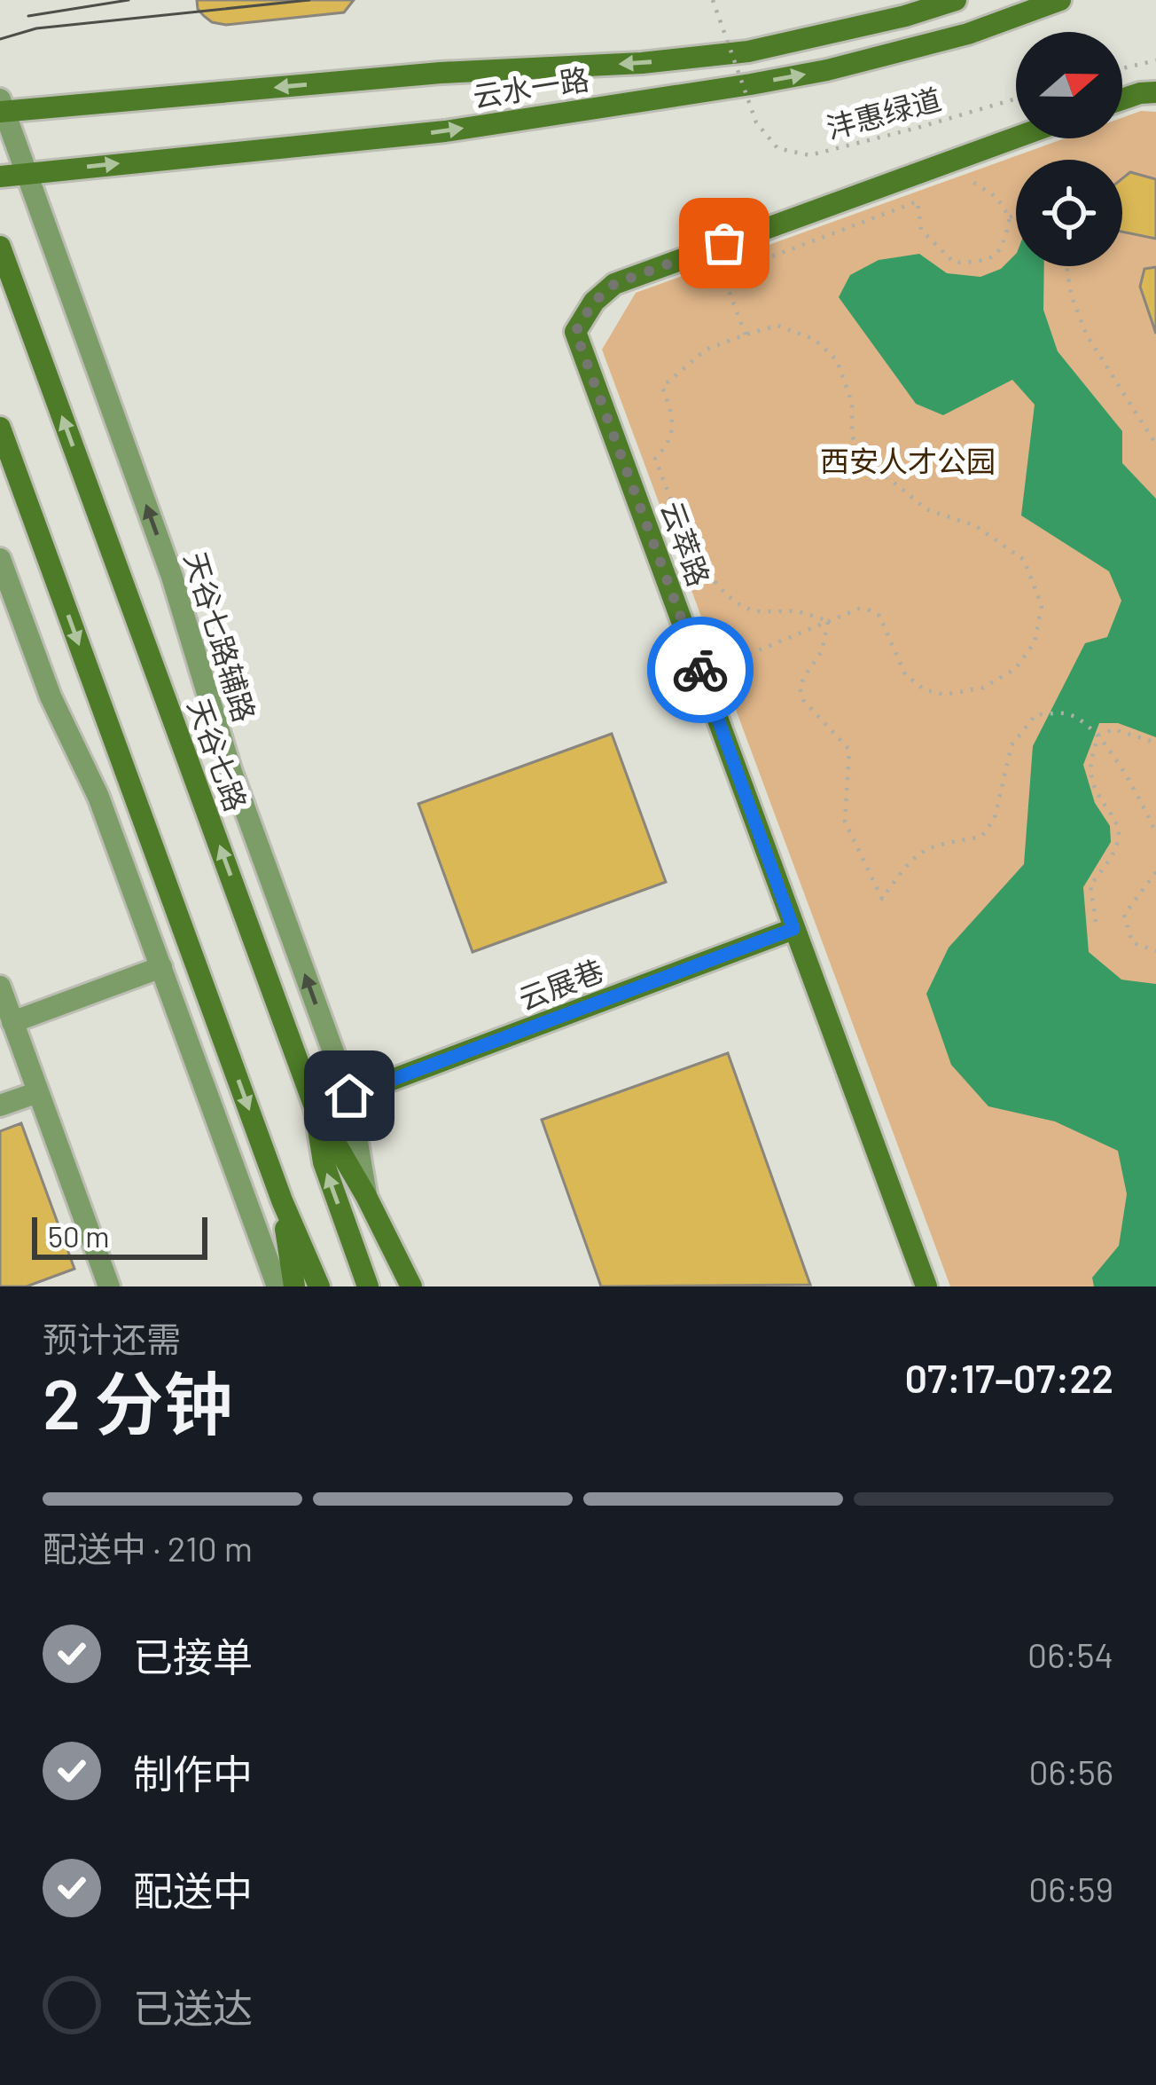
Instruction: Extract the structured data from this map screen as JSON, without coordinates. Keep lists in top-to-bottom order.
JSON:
{
  "streets": {
    "street": [
      "云水一路",
      "云萃路",
      "天谷七路辅路",
      "天谷七路",
      "云展巷"
    ],
    "path": ["沣惠绿道"]
  },
  "crossings": [
    ["云水一路", "天谷七路辅路"],
    ["云萃路", "云展巷"],
    ["天谷七路辅路", "云展巷"]
  ],
  "parks": ["西安人才公园"],
  "scale_bar": "50 m",
  "north": "right",
  "page": {
    "scale": "50 m",
    "heading": ["2 分钟", "预计还需", "07:17–07:22"],
    "bar": "配送中 · 210 m",
    "list": [
      ["已接单", "06:54"],
      ["制作中", "06:56"],
      ["配送中", "06:59"],
      "已送达"
    ]
  }
}
